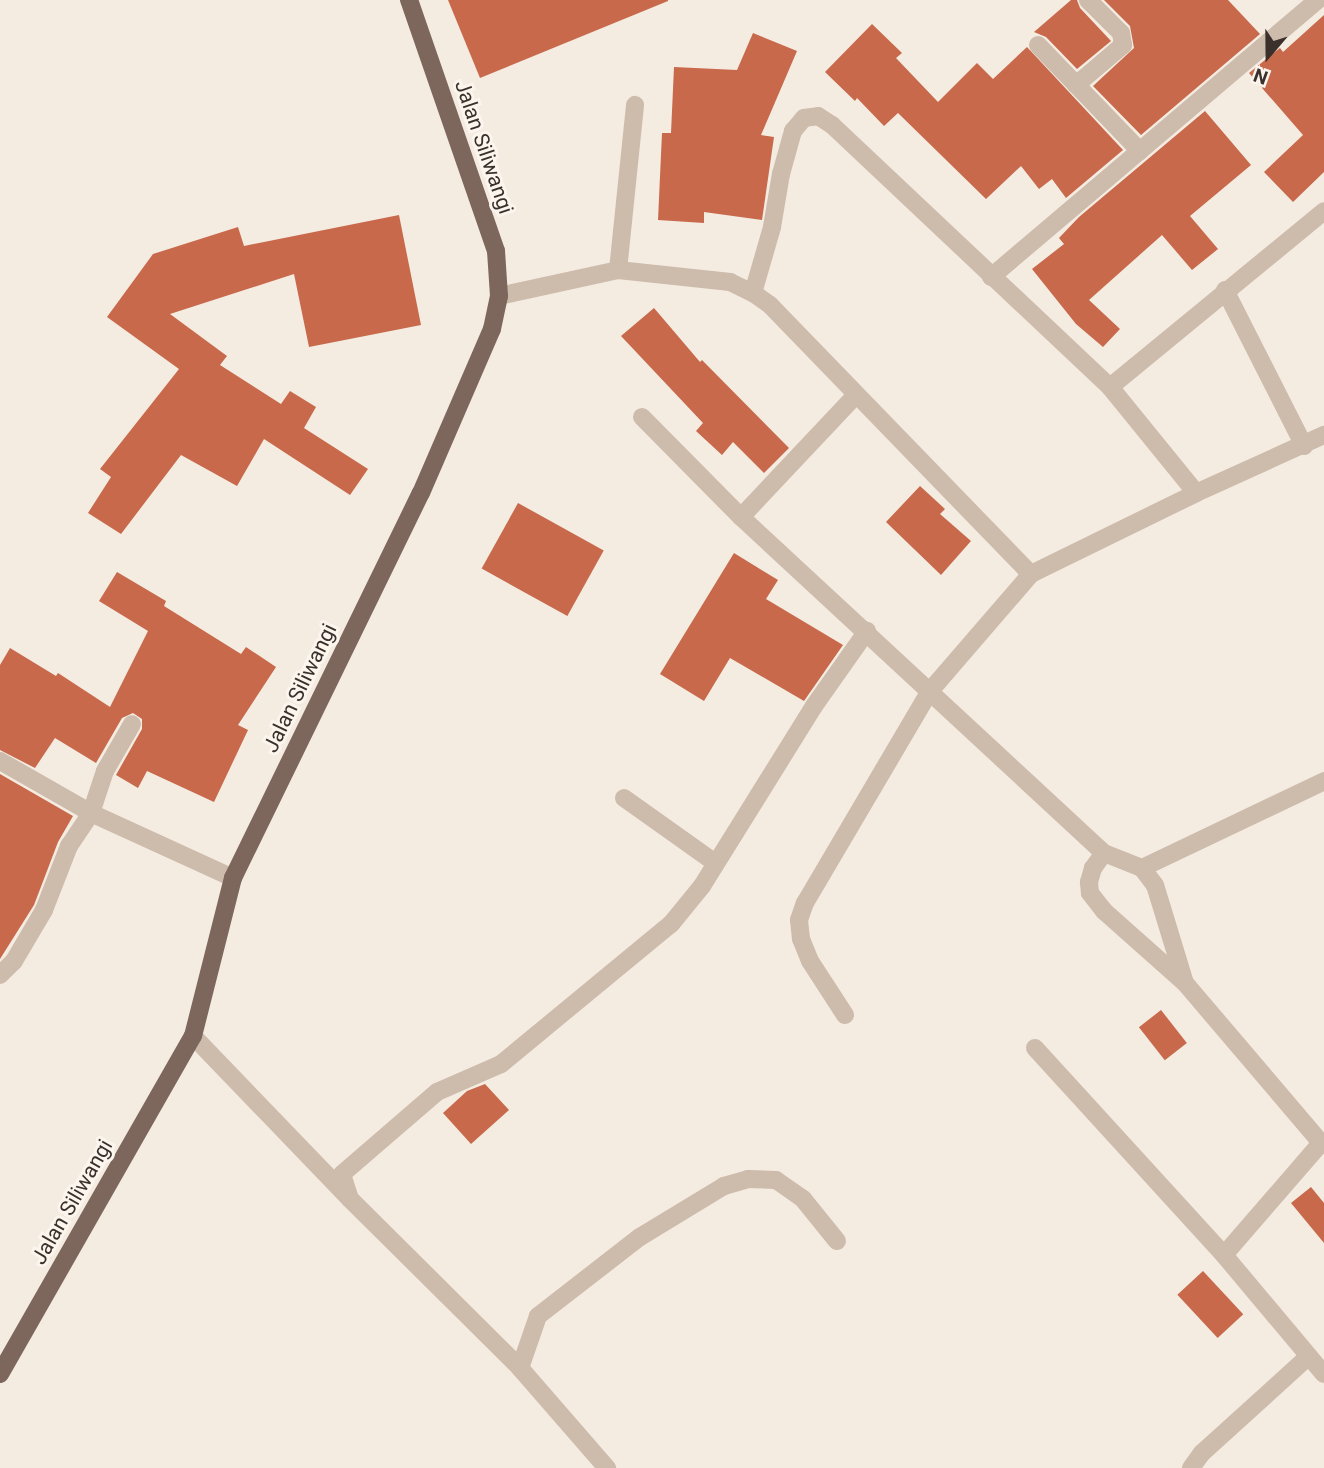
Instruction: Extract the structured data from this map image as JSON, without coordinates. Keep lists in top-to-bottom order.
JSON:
{
  "streets": {
    "main road": ["Jalan Siliwangi"]
  },
  "north": "bottom"
}
